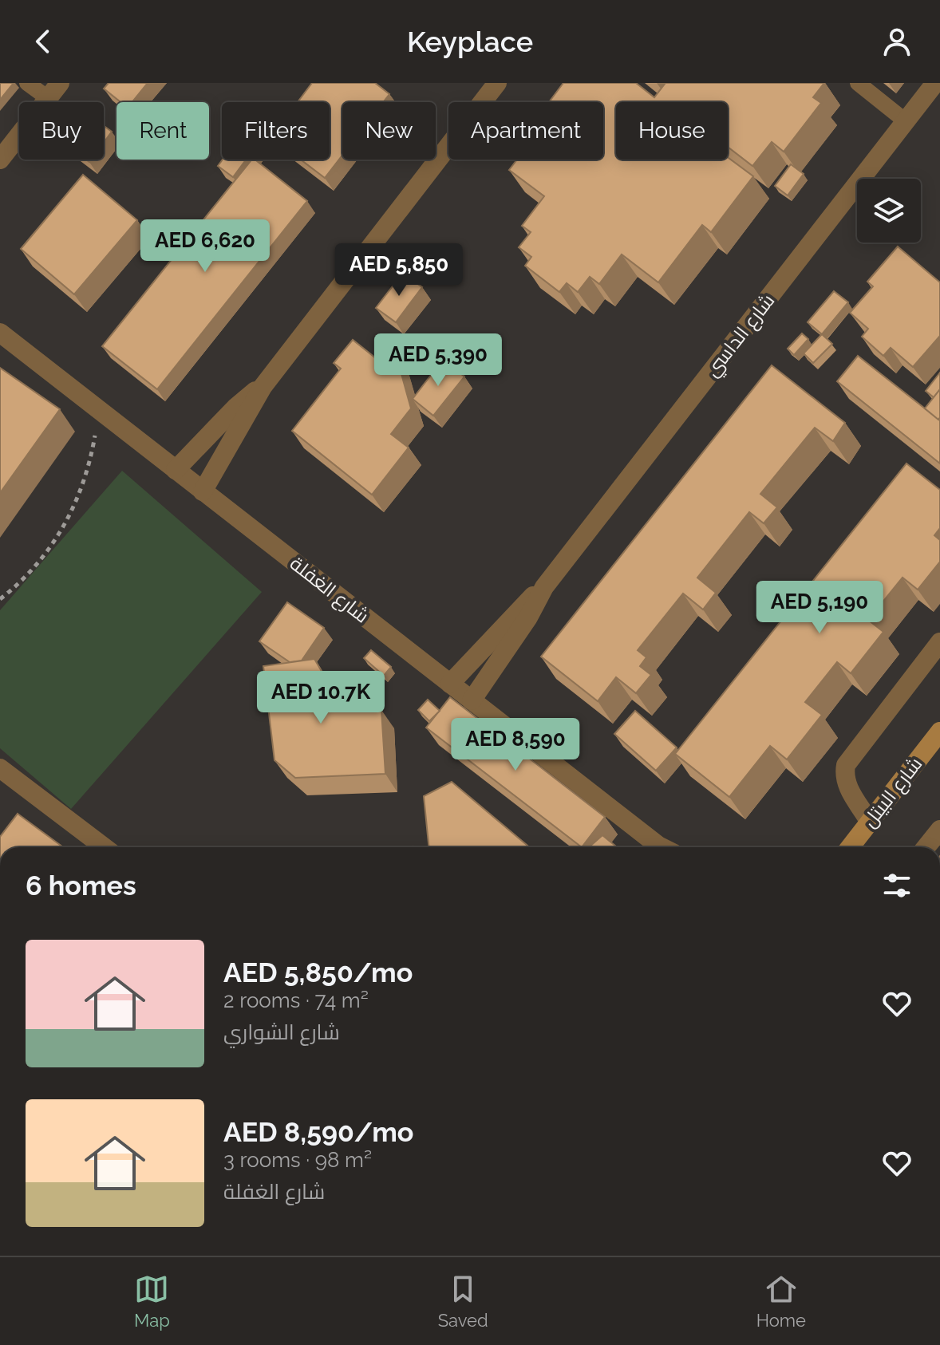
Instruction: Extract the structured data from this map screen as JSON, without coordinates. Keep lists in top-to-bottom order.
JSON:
{
  "streets": {
    "street": ["شارع الداسي", "شارع الغفلة", "شارع البيتل"]
  },
  "crossings": [
    ["شارع الداسي", "شارع الغفلة"]
  ],
  "page": {
    "header": "Keyplace",
    "chip": [
      "Buy",
      "Rent",
      "Filters",
      "New",
      "Apartment",
      "House"
    ],
    "price": [
      "AED 6,620",
      "AED 5,850",
      "AED 5,390",
      "AED 5,190",
      "AED 10.7K",
      "AED 8,590"
    ],
    "heading": "6 homes",
    "list": [
      {
        "name": "AED 5,850/mo",
        "note": "2 rooms · 74 m² · شارع الشواري"
      },
      {
        "name": "AED 8,590/mo",
        "note": "3 rooms · 98 m² · شارع الغفلة"
      }
    ],
    "tabs": ["Map", "Saved", "Home"]
  }
}
